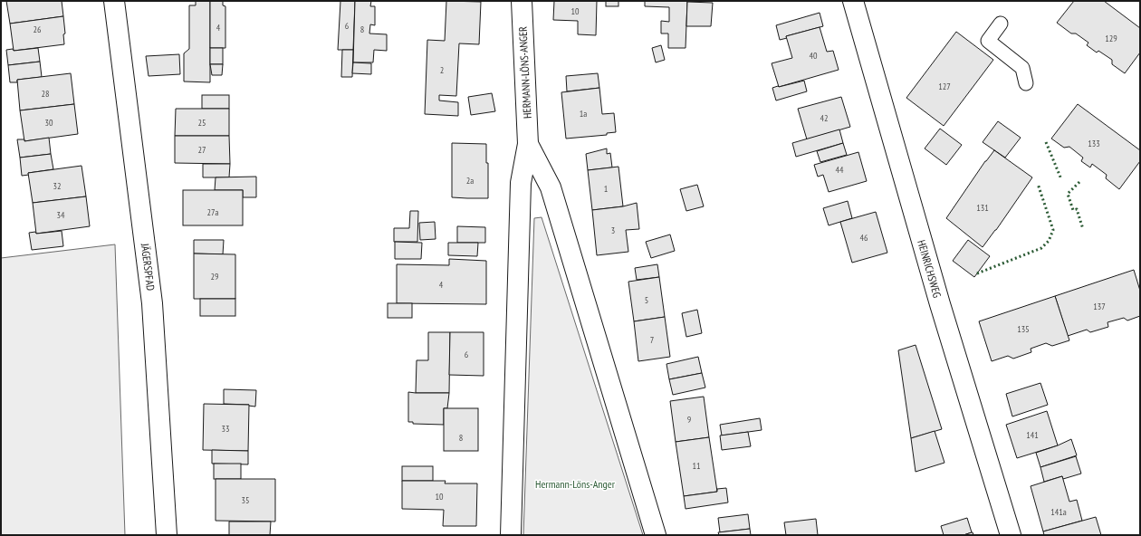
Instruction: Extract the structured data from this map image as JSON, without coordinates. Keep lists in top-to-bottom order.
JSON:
{
  "streets": {
    "street": ["HERMANN-LÖNS-ANGER", "JÄGERSPFAD", "HEINRICHSWEG"]
  },
  "parks": ["Hermann-Löns-Anger"],
  "house_numbers": [
    "10",
    "6",
    "4",
    "26",
    "8",
    "129",
    "40",
    "2",
    "127",
    "28",
    "1a",
    "42",
    "30",
    "25",
    "133",
    "27",
    "44",
    "2a",
    "32",
    "1",
    "131",
    "27a",
    "34",
    "3",
    "46",
    "29",
    "4",
    "5",
    "137",
    "135",
    "7",
    "6",
    "9",
    "33",
    "141",
    "8",
    "11",
    "10",
    "35",
    "141a"
  ]
}
